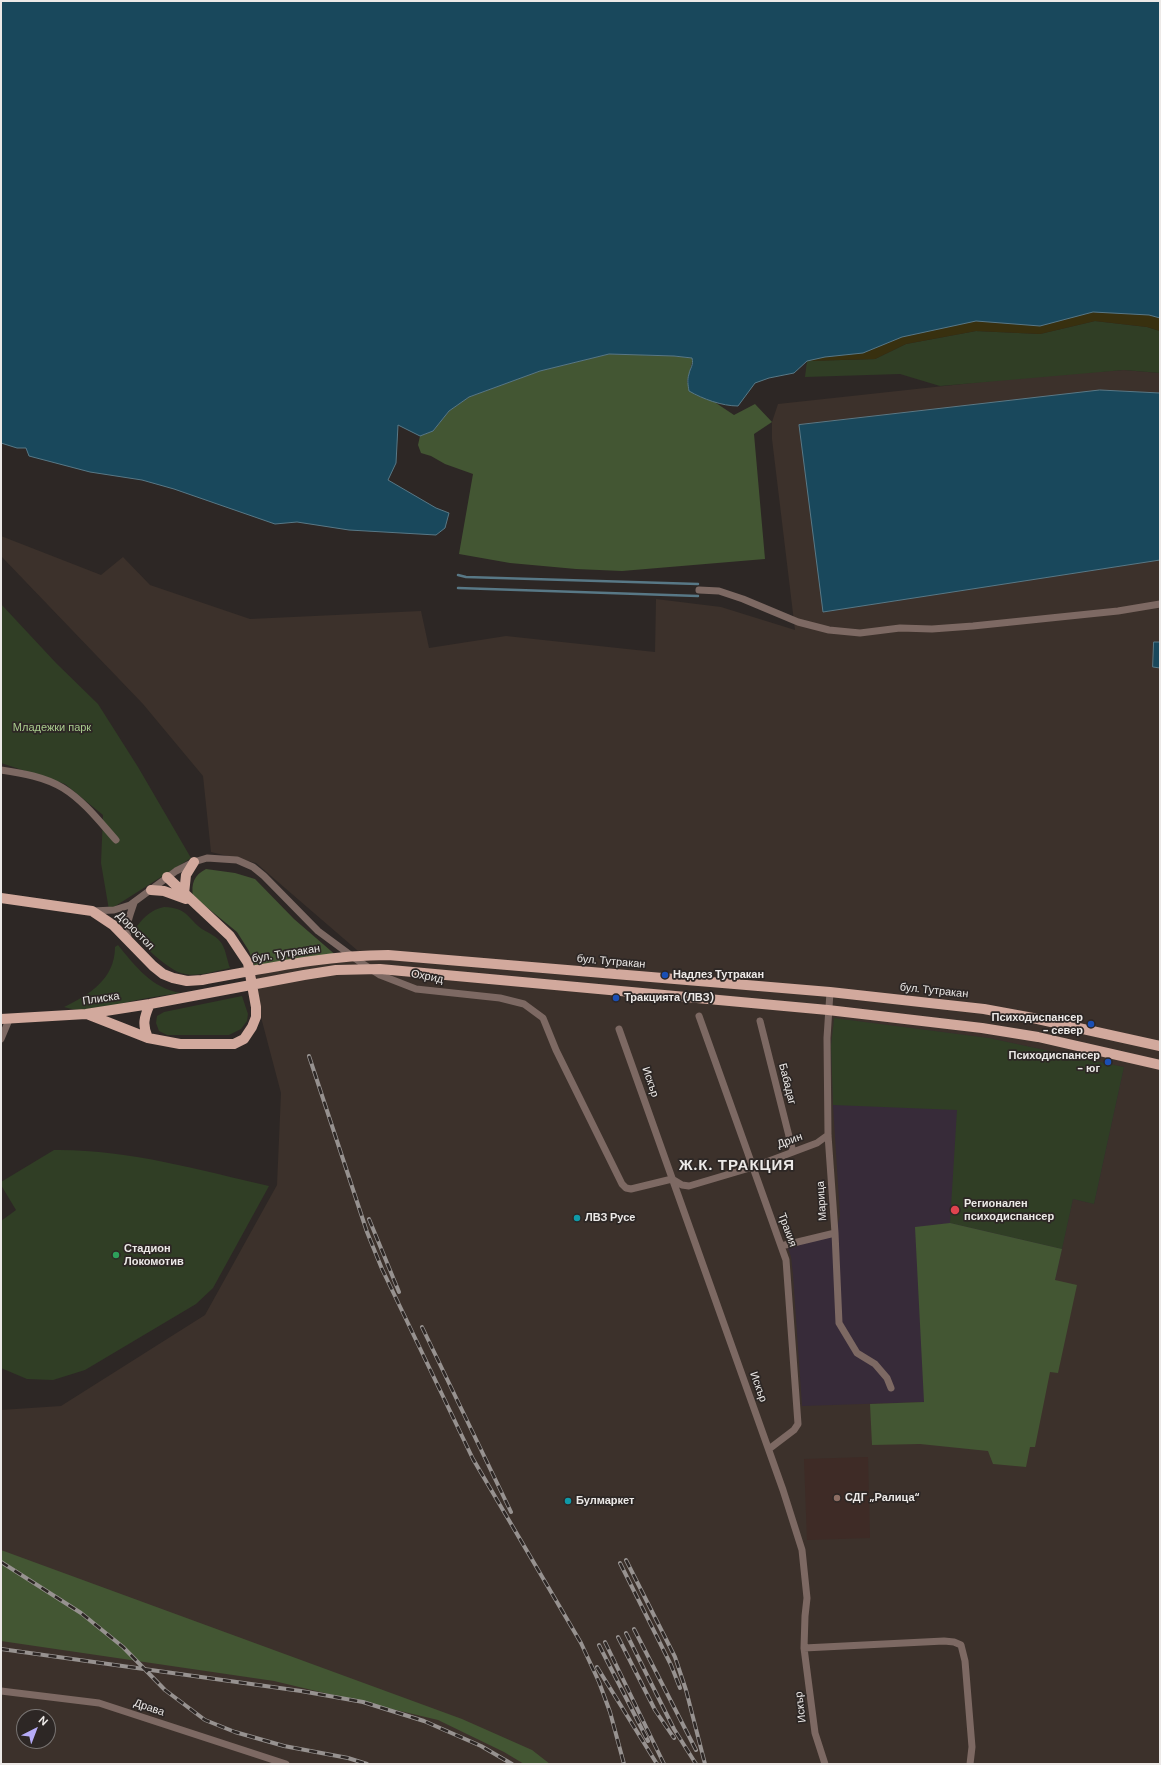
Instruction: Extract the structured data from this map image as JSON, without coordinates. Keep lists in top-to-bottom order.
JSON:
{
  "streets": {
    "main road": ["Доростол", "бул. Тутракан", "Плиска"],
    "street": [
      "Охрид",
      "Искър",
      "Бабадаг",
      "Дрин",
      "Марица",
      "Тракия",
      "Драва"
    ]
  },
  "crossings": [
    ["Доростол", "бул. Тутракан"],
    ["Доростол", "Охрид"],
    ["бул. Тутракан", "Марица"],
    ["Охрид", "Искър"],
    ["Охрид", "Дрин"],
    ["Плиска", "Марица"],
    ["Искър", "Дрин"],
    ["Искър", "Тракия"],
    ["Бабадаг", "Дрин"],
    ["Дрин", "Марица"],
    ["Дрин", "Тракия"]
  ],
  "districts": ["Ж.К. ТРАКЦИЯ"],
  "parks": ["Младежки парк"],
  "places": [
    "Надлез Тутракан",
    "Тракцията (ЛВЗ)",
    "Психодиспансер - север",
    "Психодиспансер - юг",
    "Регионален психодиспансер",
    "ЛВЗ Русе",
    "Стадион Локомотив",
    "СДГ „Ралица“",
    "Булмаркет"
  ],
  "north": "top right"
}
